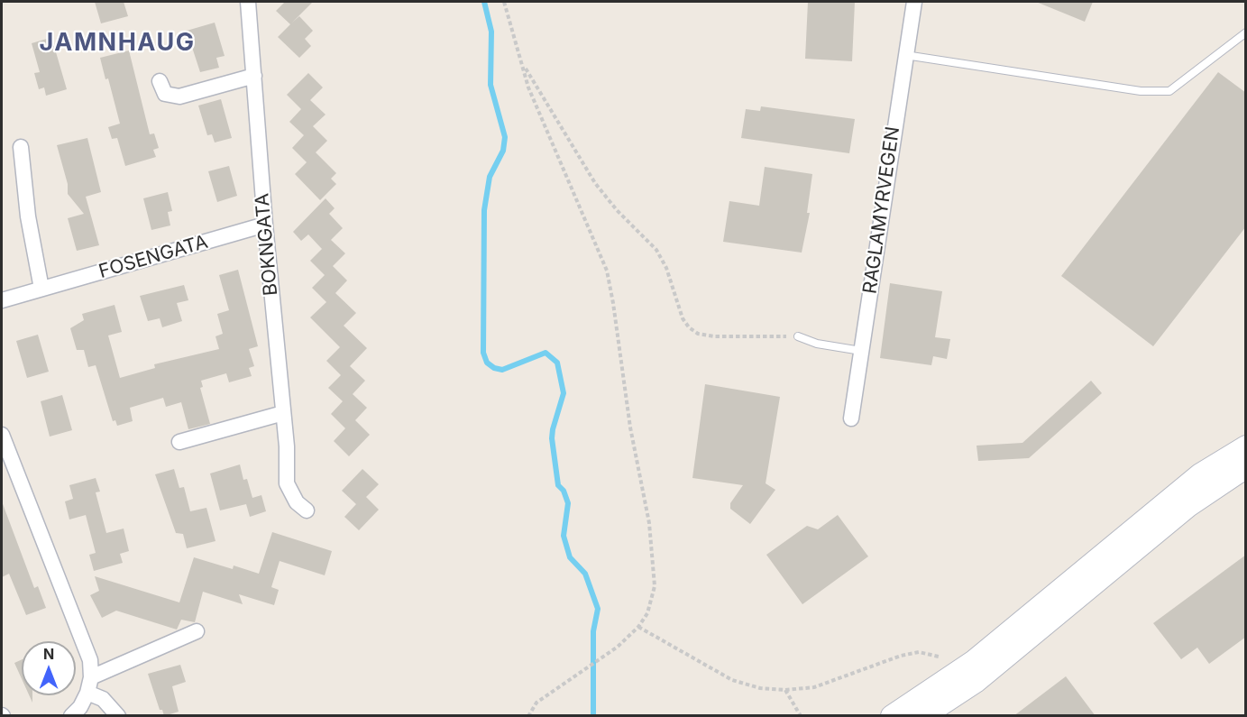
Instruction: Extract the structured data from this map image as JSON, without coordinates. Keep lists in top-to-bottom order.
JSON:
{
  "streets": {
    "street": ["RAGLAMYRVEGEN", "BOKNGATA", "FOSENGATA"]
  },
  "crossings": [
    ["BOKNGATA", "FOSENGATA"]
  ],
  "districts": ["JAMNHAUG"],
  "north": "top"
}
